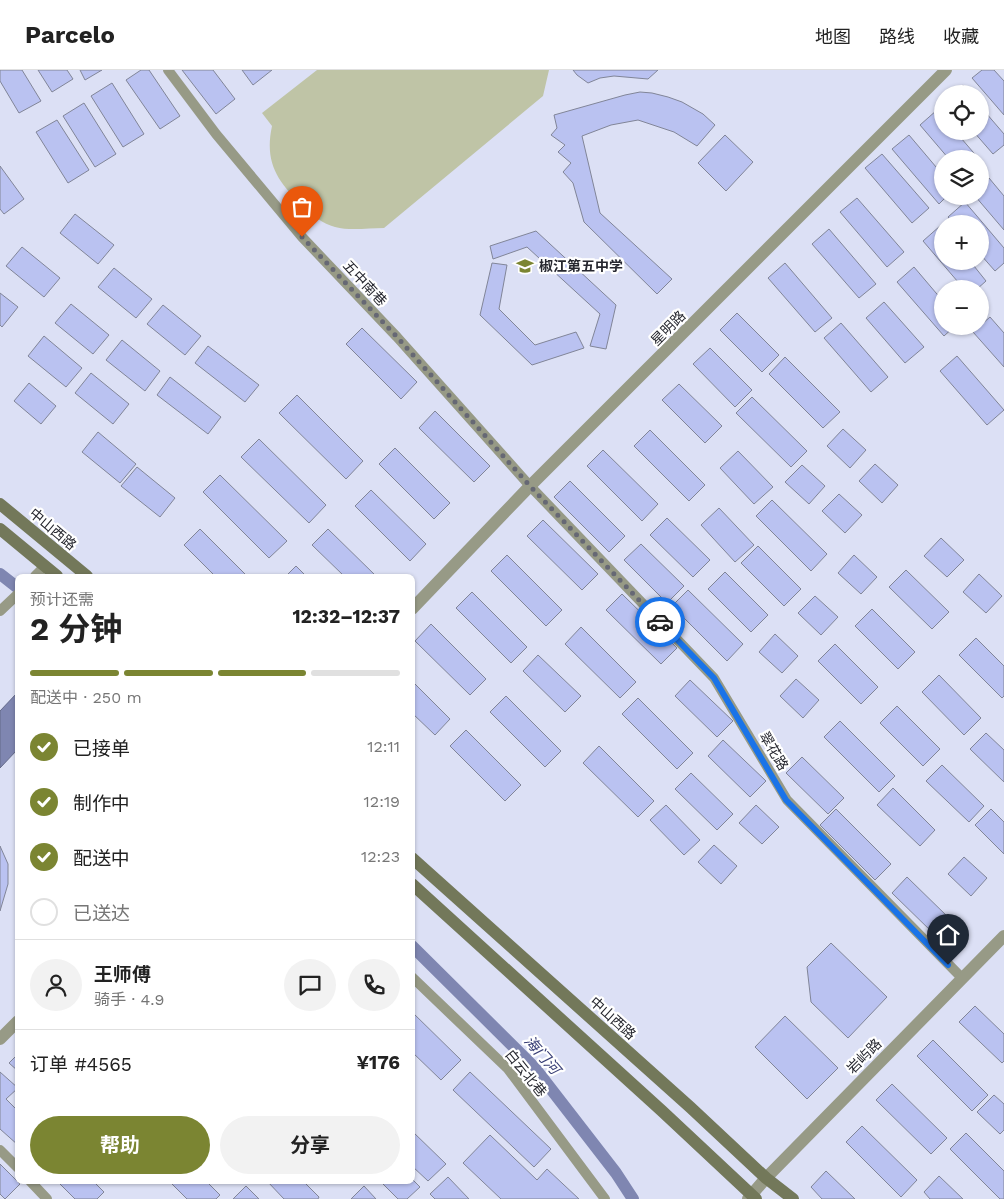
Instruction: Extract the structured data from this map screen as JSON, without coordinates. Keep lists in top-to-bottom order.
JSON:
{
  "streets": {
    "main road": ["中山西路"],
    "street": [
      "五中南巷",
      "星明路",
      "翠花路",
      "岩屿路",
      "白云北巷"
    ]
  },
  "crossings": [
    ["五中南巷", "星明路"],
    ["五中南巷", "翠花路"],
    ["星明路", "翠花路"],
    ["中山西路", "岩屿路"],
    ["翠花路", "岩屿路"]
  ],
  "water": ["海门河"],
  "places": {
    "school or university": ["椒江第五中学"]
  },
  "page": {
    "header": "Parcelo",
    "nav": ["地图", "路线", "收藏"],
    "map_buttons": ["+", "−"],
    "heading": ["2 分钟", "预计还需", "12:32–12:37"],
    "panel": [
      "王师傅",
      "骑手 · 4.9",
      "订单 #4565",
      "¥176"
    ],
    "bar": "配送中 · 250 m",
    "list": [
      ["已接单", "12:11"],
      ["制作中", "12:19"],
      ["配送中", "12:23"],
      "已送达"
    ],
    "buttons": ["帮助", "分享"]
  }
}
